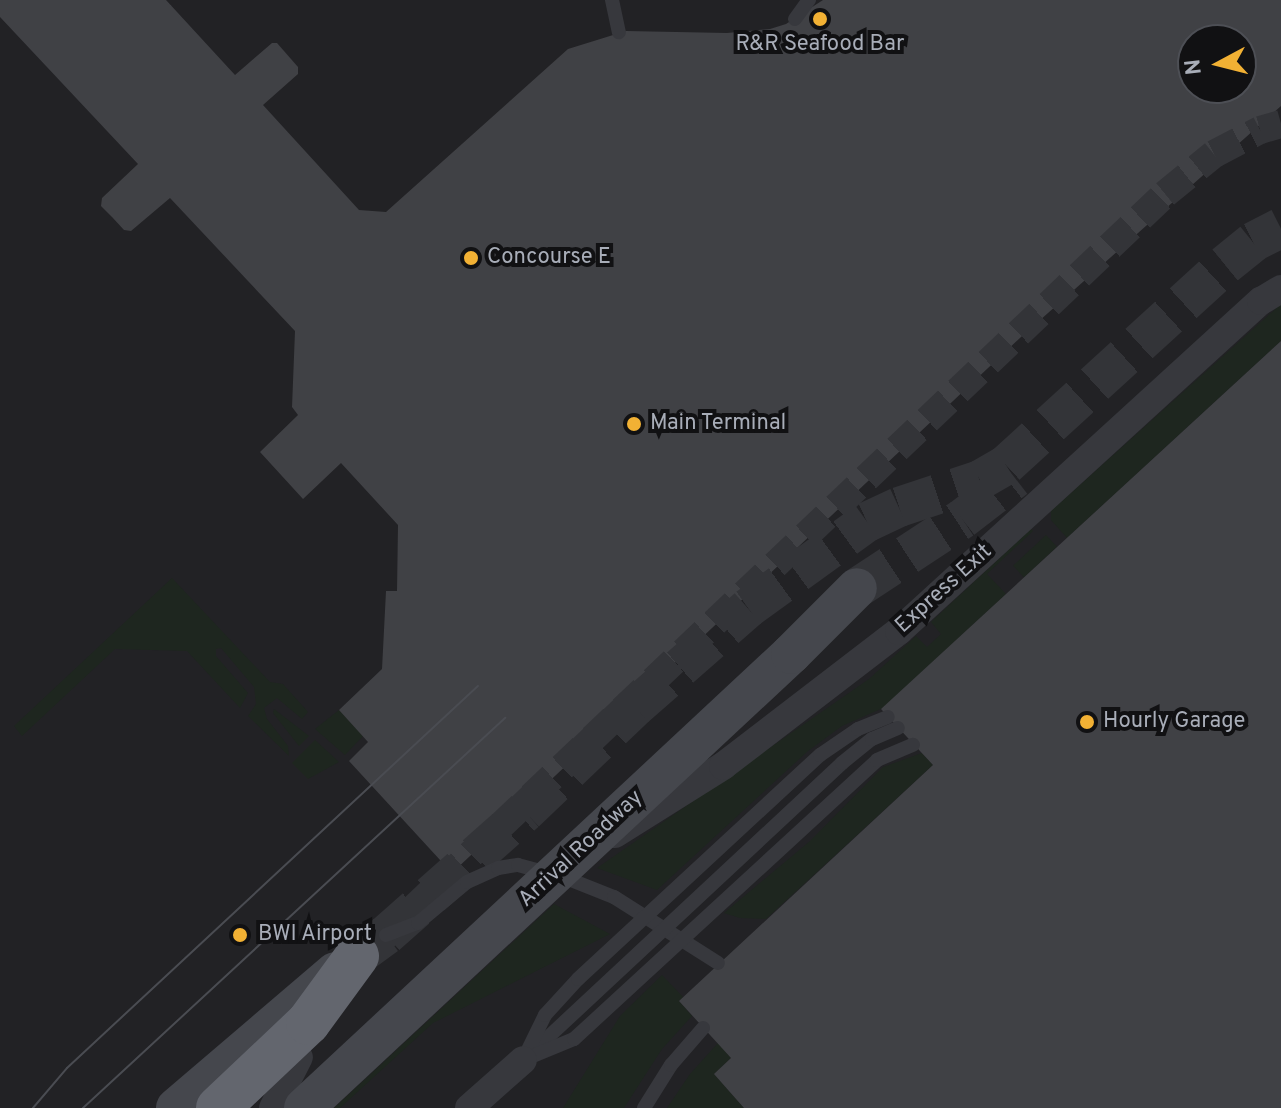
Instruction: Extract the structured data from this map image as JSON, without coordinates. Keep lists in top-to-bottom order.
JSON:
{
  "streets": {
    "main road": ["Arrival Roadway"],
    "street": ["Express Exit"]
  },
  "crossings": [
    ["Express Exit", "Arrival Roadway"]
  ],
  "places": [
    "R&R Seafood Bar",
    "Concourse E",
    "Main Terminal",
    "Hourly Garage",
    "BWI Airport"
  ],
  "north": "left"
}
